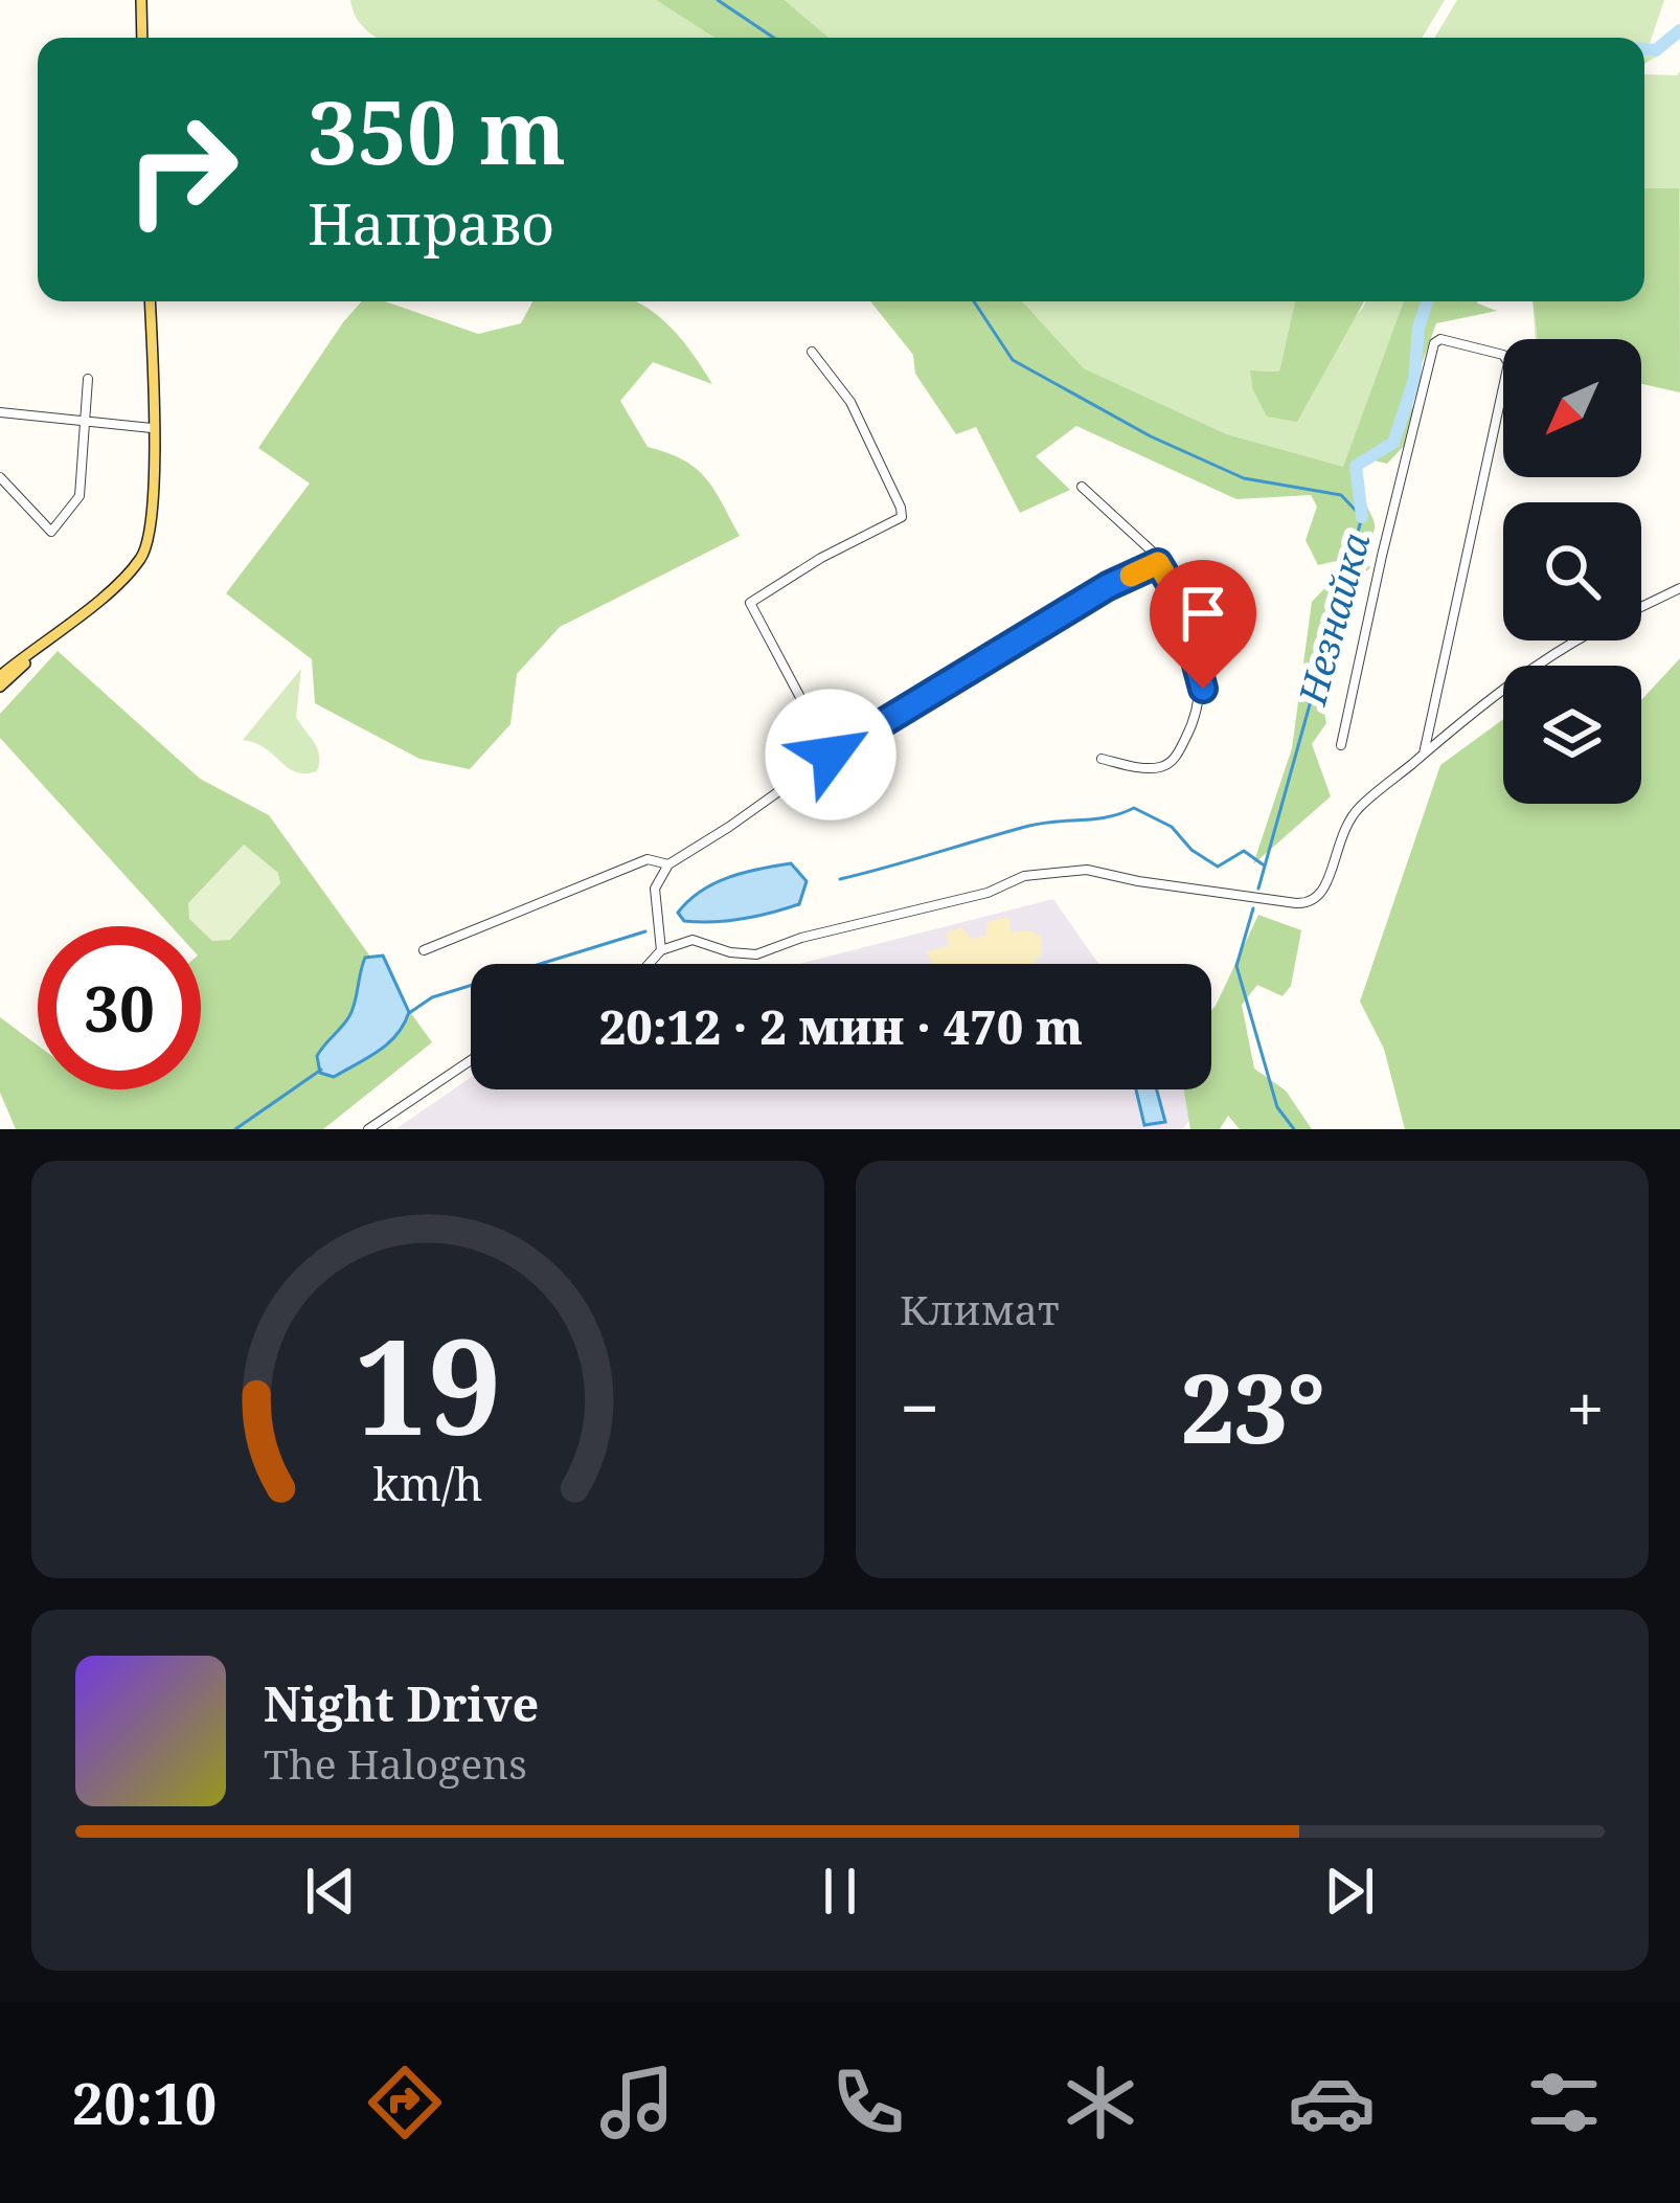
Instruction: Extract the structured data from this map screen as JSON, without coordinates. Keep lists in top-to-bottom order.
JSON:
{
  "water": ["Незнайка"],
  "north": "bottom left",
  "page": {
    "turn": ["350 m", "Направо"],
    "limit": "30",
    "trip": "20:12 · 2 мин · 470 m",
    "tile": "Климат",
    "heat": ["−", "23°", "+"],
    "song": ["Night Drive", "The Halogens"],
    "tabs": "20:10",
    "gauge": ["19", "km/h"]
  }
}
